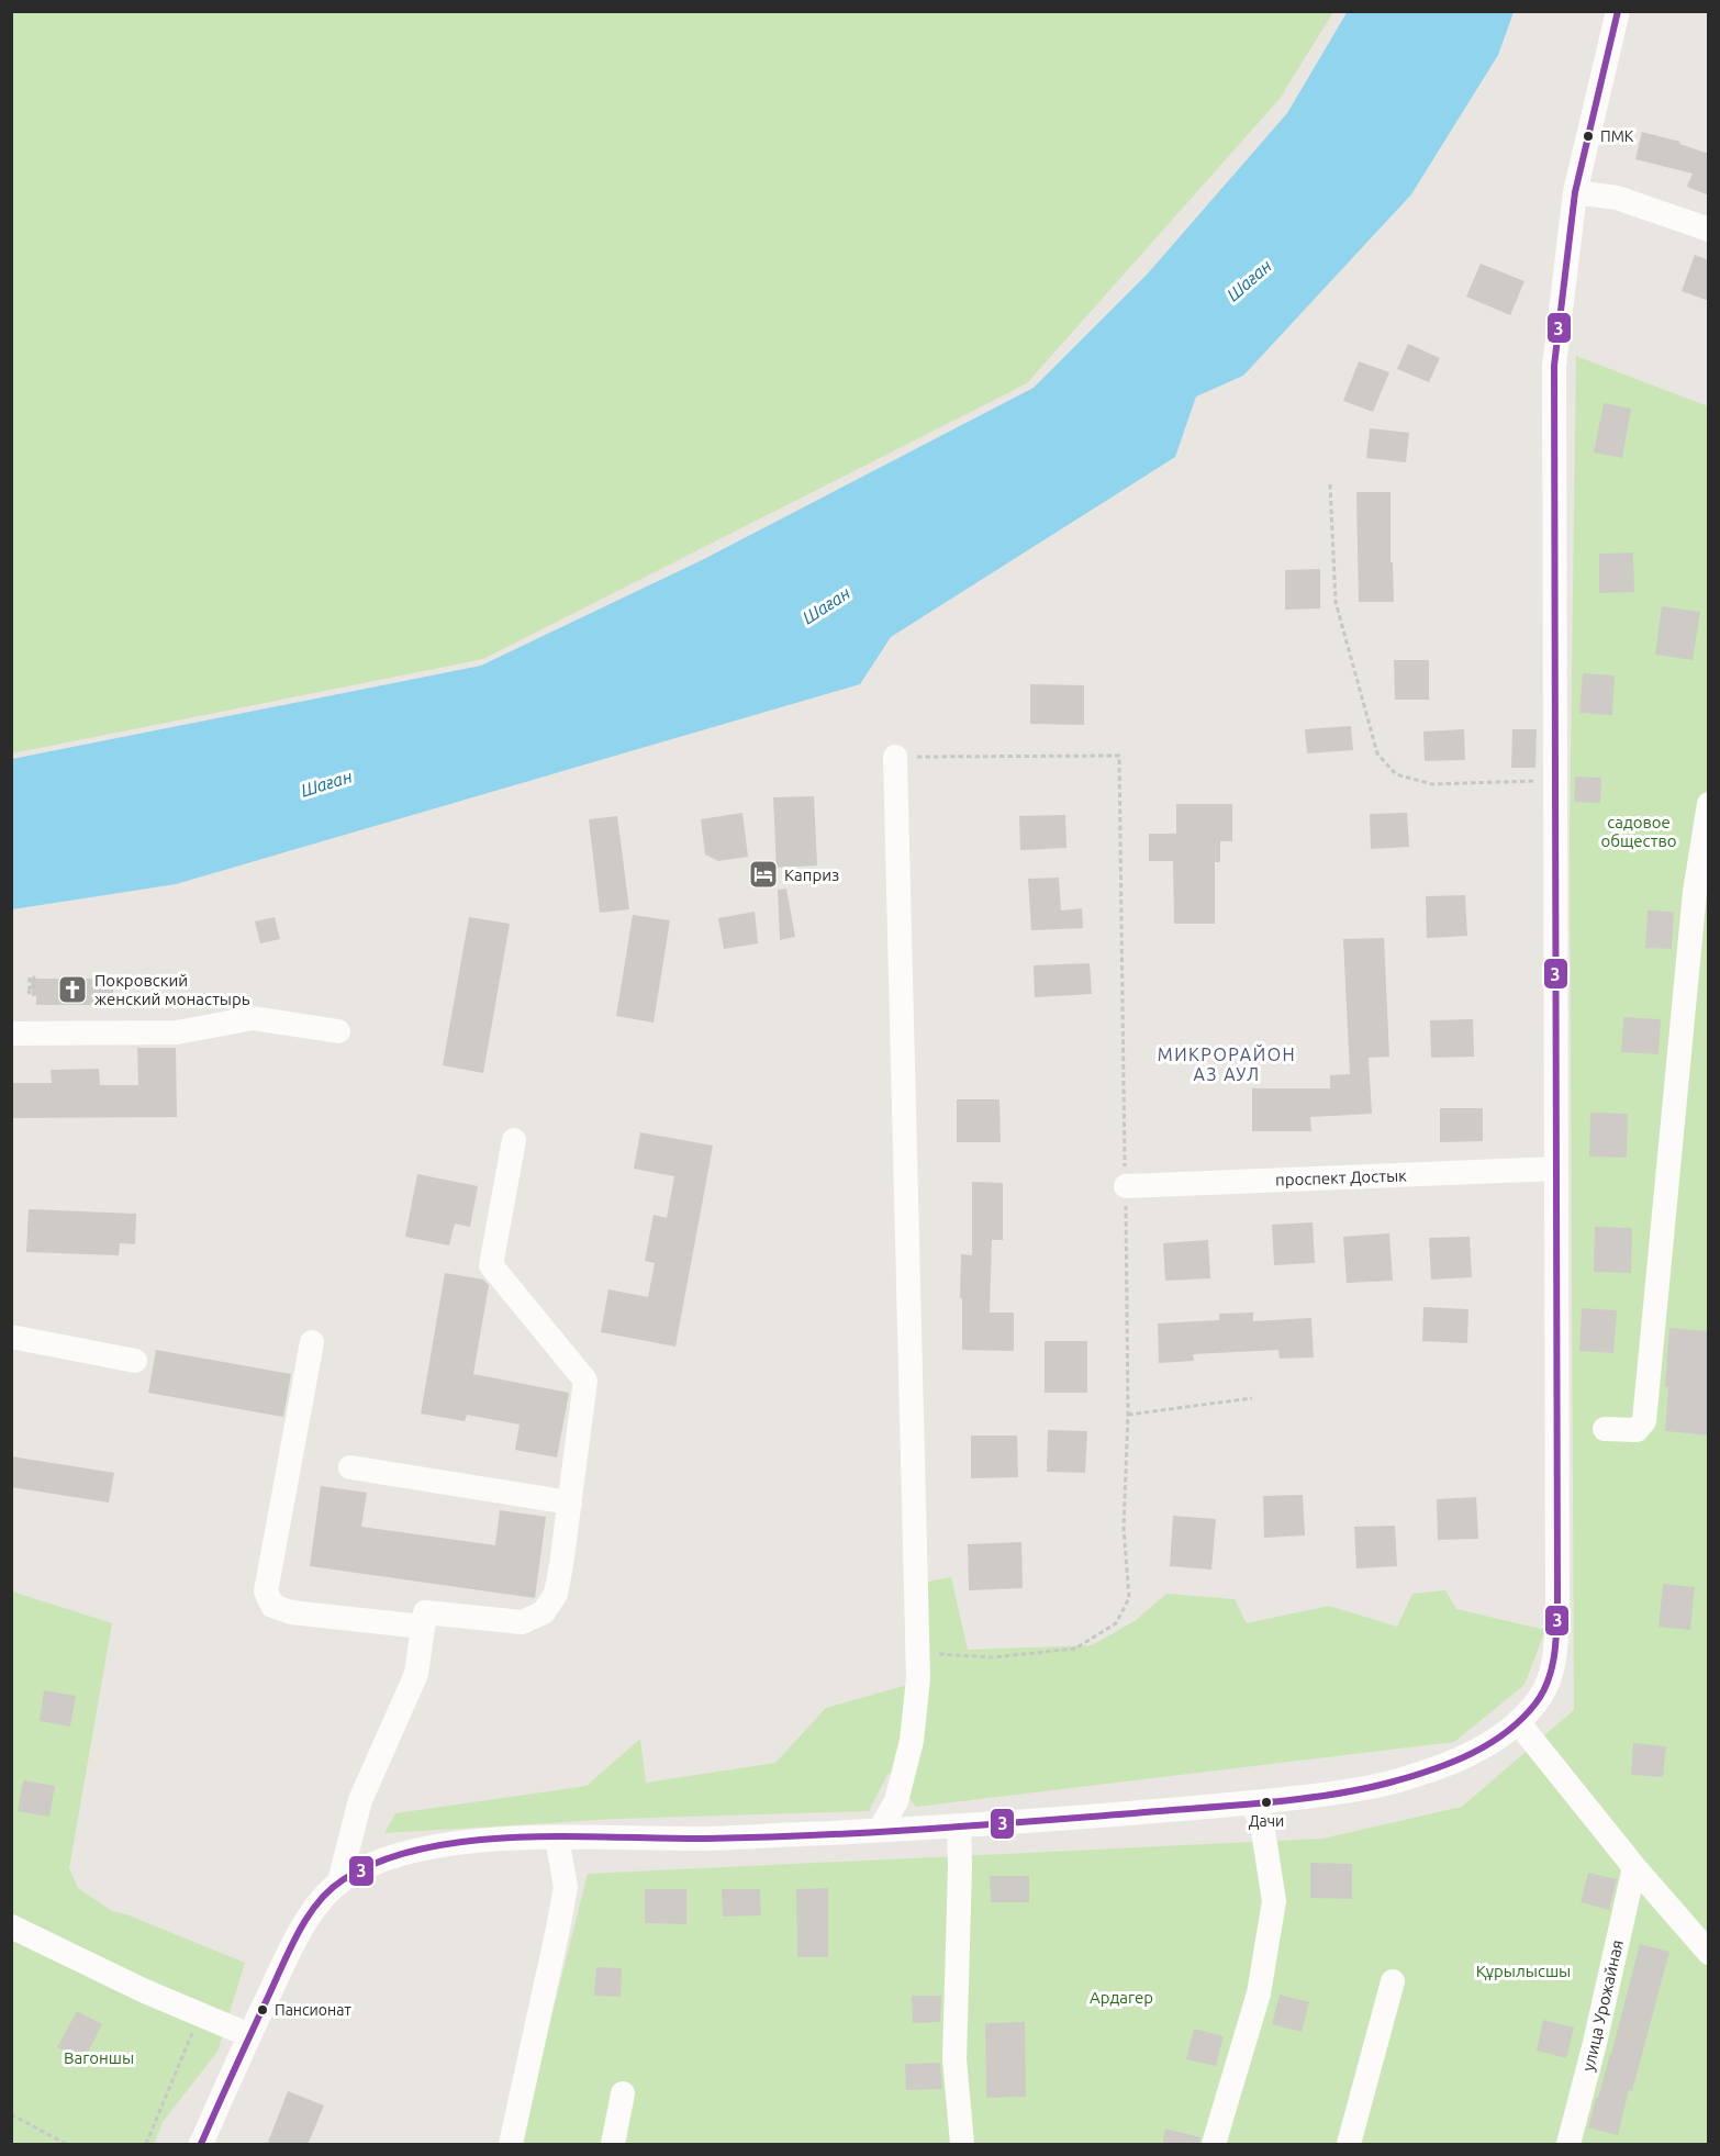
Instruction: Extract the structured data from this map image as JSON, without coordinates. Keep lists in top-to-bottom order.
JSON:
{
  "streets": {
    "street": ["проспект Достык", "улица Урожайная"]
  },
  "districts": ["МИКРОРАЙОН АЗ АУЛ"],
  "water": ["Шаған"],
  "parks": [
    "садовое общество",
    "Құрылысшы",
    "Ардагер",
    "Вагоншы"
  ],
  "places": {
    "other": ["ПМК", "Дачи", "Пансионат"],
    "hotel": ["Каприз"],
    "church": ["Покровский женский монастырь"]
  },
  "lines": ["transit line 3"]
}
